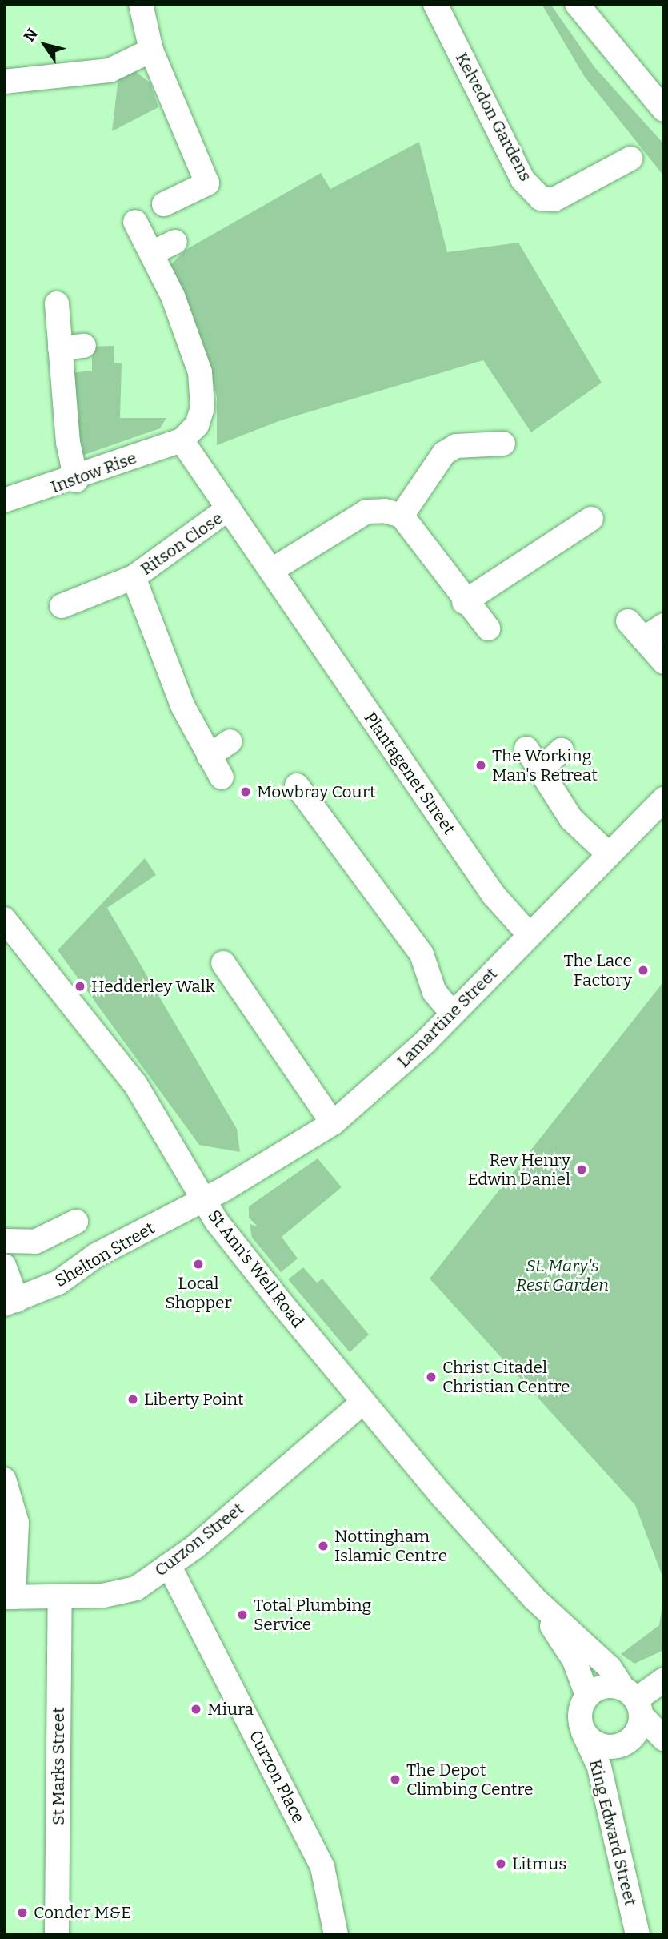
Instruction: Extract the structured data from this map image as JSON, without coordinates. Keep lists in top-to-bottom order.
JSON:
{
  "streets": {
    "street": [
      "Kelvedon Gardens",
      "Instow Rise",
      "Ritson Close",
      "Plantagenet Street",
      "Lamartine Street",
      "Shelton Street",
      "St Ann's Well Road",
      "Curzon Street",
      "St Marks Street",
      "Curzon Place",
      "King Edward Street"
    ]
  },
  "crossings": [
    ["Instow Rise", "Plantagenet Street"],
    ["Ritson Close", "Plantagenet Street"],
    ["Plantagenet Street", "Lamartine Street"],
    ["Lamartine Street", "Shelton Street"],
    ["Lamartine Street", "St Ann's Well Road"],
    ["Shelton Street", "St Ann's Well Road"],
    ["St Ann's Well Road", "Curzon Street"],
    ["St Ann's Well Road", "King Edward Street"],
    ["Curzon Street", "St Marks Street"],
    ["Curzon Street", "Curzon Place"]
  ],
  "parks": ["St. Mary's Rest Garden"],
  "places": [
    "The Working Man's Retreat",
    "Mowbray Court",
    "The Lace Factory",
    "Hedderley Walk",
    "Rev Henry Edwin Daniel",
    "Local Shopper",
    "Christ Citadel Christian Centre",
    "Liberty Point",
    "Nottingham Islamic Centre",
    "Total Plumbing Service",
    "Miura",
    "The Depot Climbing Centre",
    "Litmus",
    "Conder M&E"
  ],
  "north": "top left"
}
